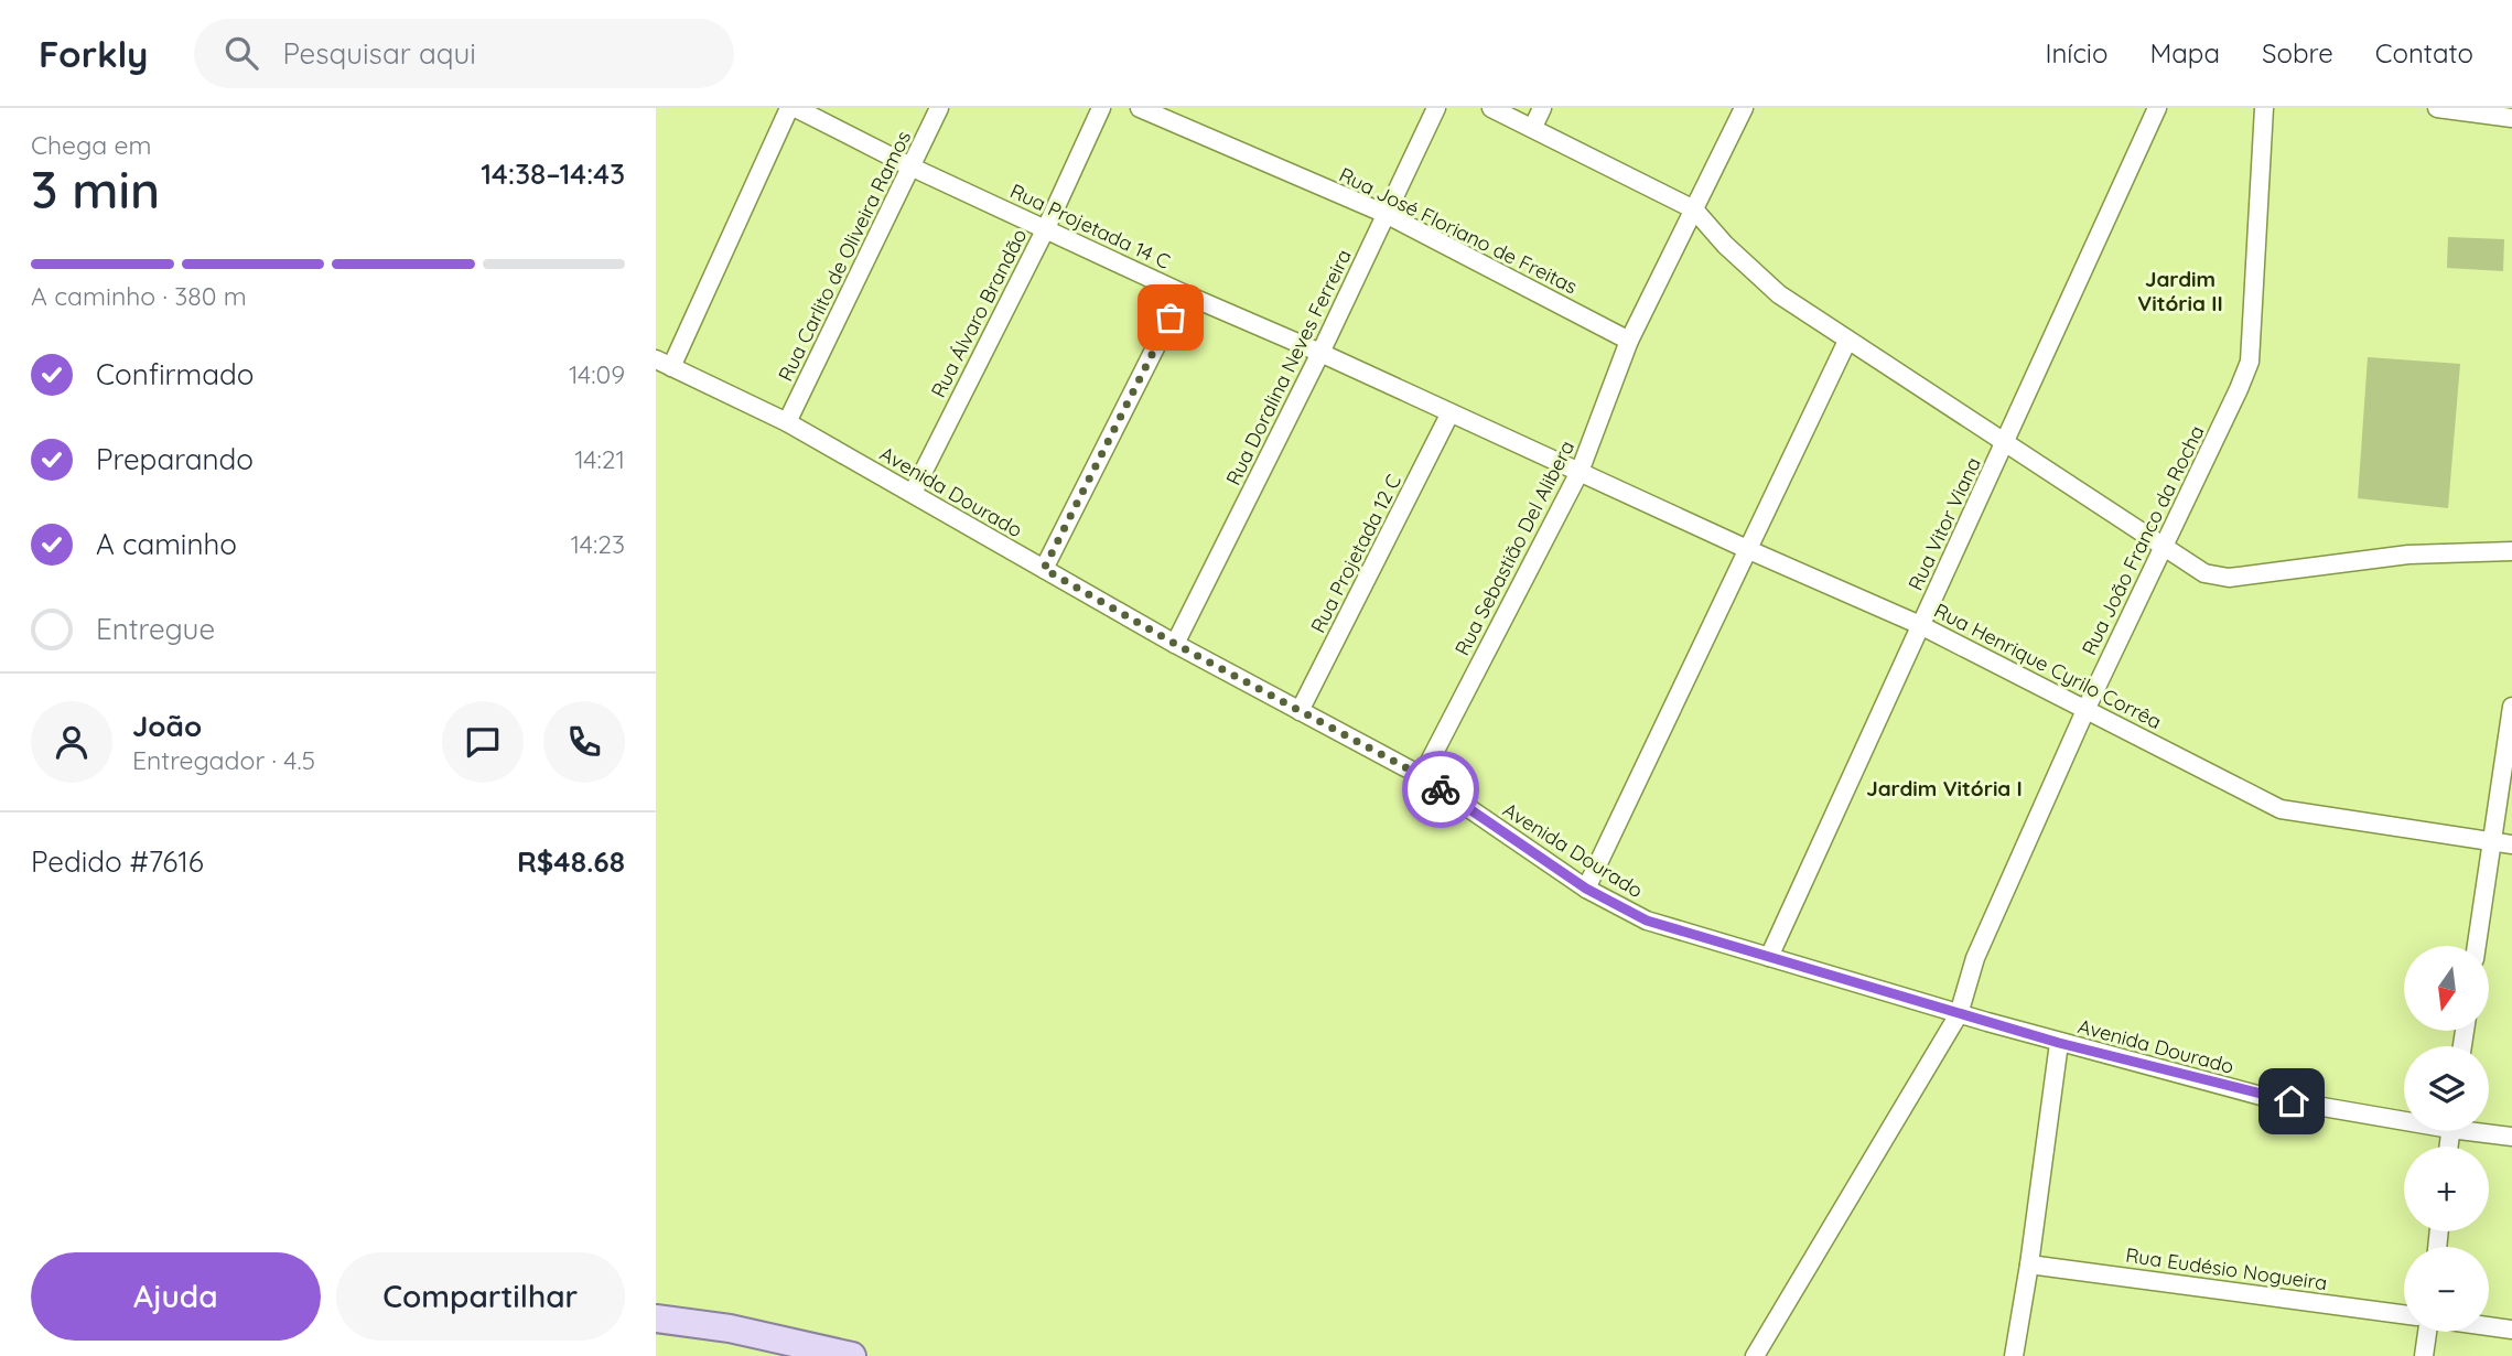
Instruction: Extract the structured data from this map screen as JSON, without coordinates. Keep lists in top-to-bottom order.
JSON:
{
  "streets": {
    "street": [
      "Rua Projetada 14 C",
      "Rua José Floriano de Freitas",
      "Rua Carlito de Oliveira Ramos",
      "Rua Álvaro Brandão",
      "Rua Doralina Neves Ferreira",
      "Avenida Dourado",
      "Rua Vitor Viana",
      "Rua João Franco da Rocha",
      "Rua Sebastião Del Alibera",
      "Rua Projetada 12 C",
      "Rua Henrique Cyrilo Corrêa",
      "Rua Eudésio Nogueira"
    ]
  },
  "crossings": [
    ["Rua Projetada 14 C", "Rua Carlito de Oliveira Ramos"],
    ["Rua Projetada 14 C", "Rua Álvaro Brandão"],
    ["Rua Projetada 14 C", "Rua Doralina Neves Ferreira"],
    ["Rua Projetada 14 C", "Rua Sebastião Del Alibera"],
    ["Rua Projetada 14 C", "Rua Projetada 12 C"],
    ["Rua Projetada 14 C", "Rua Henrique Cyrilo Corrêa"],
    ["Rua José Floriano de Freitas", "Rua Doralina Neves Ferreira"],
    ["Rua José Floriano de Freitas", "Rua Sebastião Del Alibera"],
    ["Rua Carlito de Oliveira Ramos", "Avenida Dourado"],
    ["Rua Álvaro Brandão", "Avenida Dourado"],
    ["Rua Doralina Neves Ferreira", "Avenida Dourado"],
    ["Avenida Dourado", "Rua Vitor Viana"],
    ["Avenida Dourado", "Rua João Franco da Rocha"],
    ["Avenida Dourado", "Rua Sebastião Del Alibera"],
    ["Avenida Dourado", "Rua Projetada 12 C"],
    ["Rua Vitor Viana", "Rua Henrique Cyrilo Corrêa"],
    ["Rua João Franco da Rocha", "Rua Henrique Cyrilo Corrêa"],
    ["Rua Sebastião Del Alibera", "Rua Henrique Cyrilo Corrêa"]
  ],
  "districts": ["Jardim Vitória II", "Jardim Vitória I"],
  "north": "bottom",
  "page": {
    "header": "Forkly",
    "search": "Pesquisar aqui",
    "nav": [
      "Início",
      "Mapa",
      "Sobre",
      "Contato"
    ],
    "heading": ["3 min", "Chega em", "14:38–14:43"],
    "panel": [
      "João",
      "Entregador · 4.5",
      "Pedido #7616",
      "R$48.68"
    ],
    "bar": "A caminho · 380 m",
    "list": [
      ["Confirmado", "14:09"],
      ["Preparando", "14:21"],
      ["A caminho", "14:23"],
      "Entregue"
    ],
    "map_buttons": ["+", "−"],
    "buttons": ["Ajuda", "Compartilhar"]
  }
}
